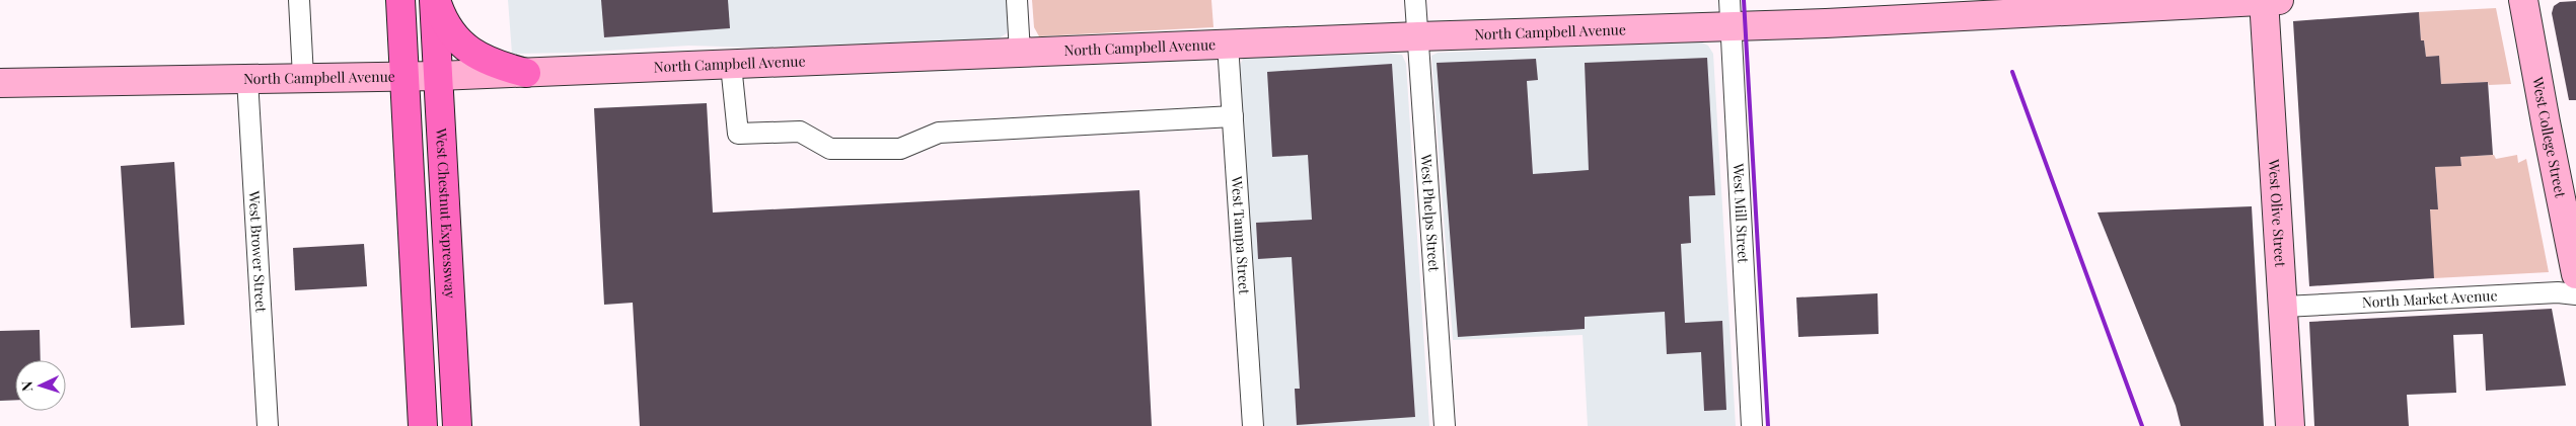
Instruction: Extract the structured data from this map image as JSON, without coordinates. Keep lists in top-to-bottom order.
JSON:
{
  "streets": {
    "main road": [
      "North Campbell Avenue",
      "West College Street",
      "West Olive Street",
      "West Chestnut Expressway"
    ],
    "street": [
      "West Phelps Street",
      "West Mill Street",
      "West Tampa Street",
      "West Brower Street",
      "North Market Avenue"
    ]
  },
  "crossings": [
    ["North Campbell Avenue", "West Phelps Street"],
    ["North Campbell Avenue", "West Mill Street"],
    ["North Campbell Avenue", "West Olive Street"],
    ["North Campbell Avenue", "West Chestnut Expressway"],
    ["North Campbell Avenue", "West Tampa Street"],
    ["North Campbell Avenue", "West Brower Street"],
    ["West Olive Street", "North Market Avenue"]
  ],
  "north": "left"
}
